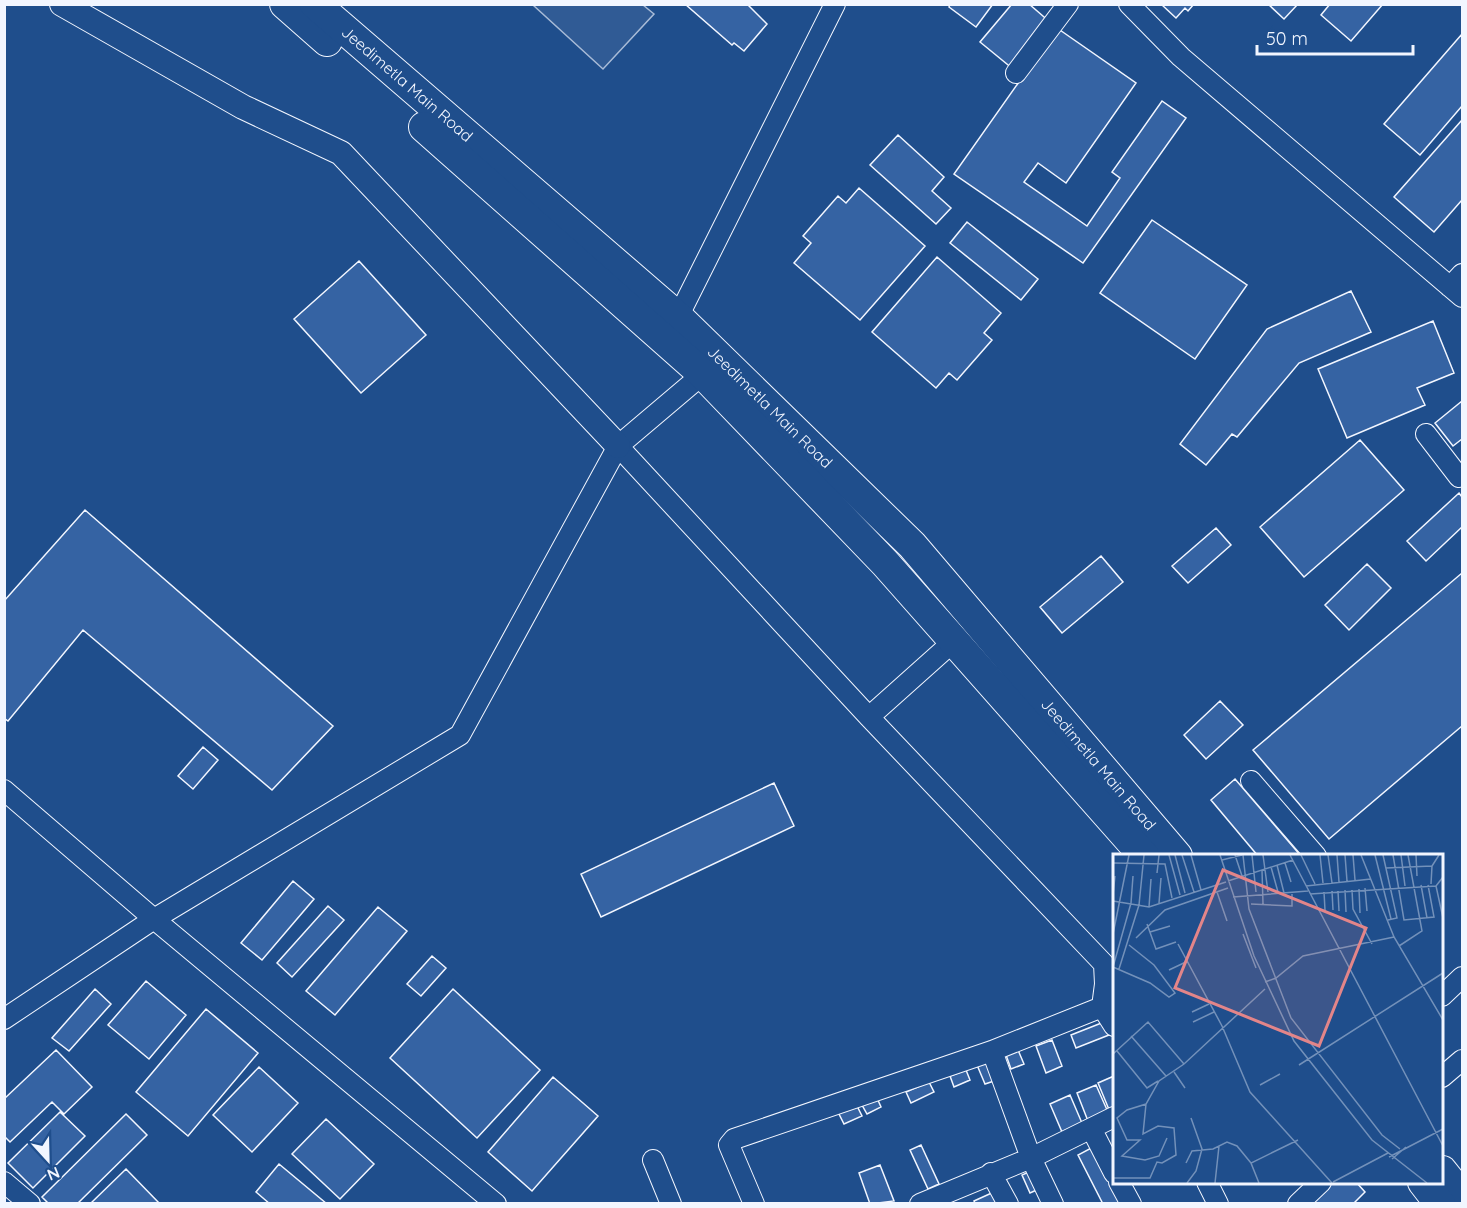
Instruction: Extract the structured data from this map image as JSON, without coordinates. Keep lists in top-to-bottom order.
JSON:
{
  "streets": {
    "main road": ["Jeedimetla Main Road"]
  },
  "scale_bar": "50 m",
  "north": "bottom"
}
